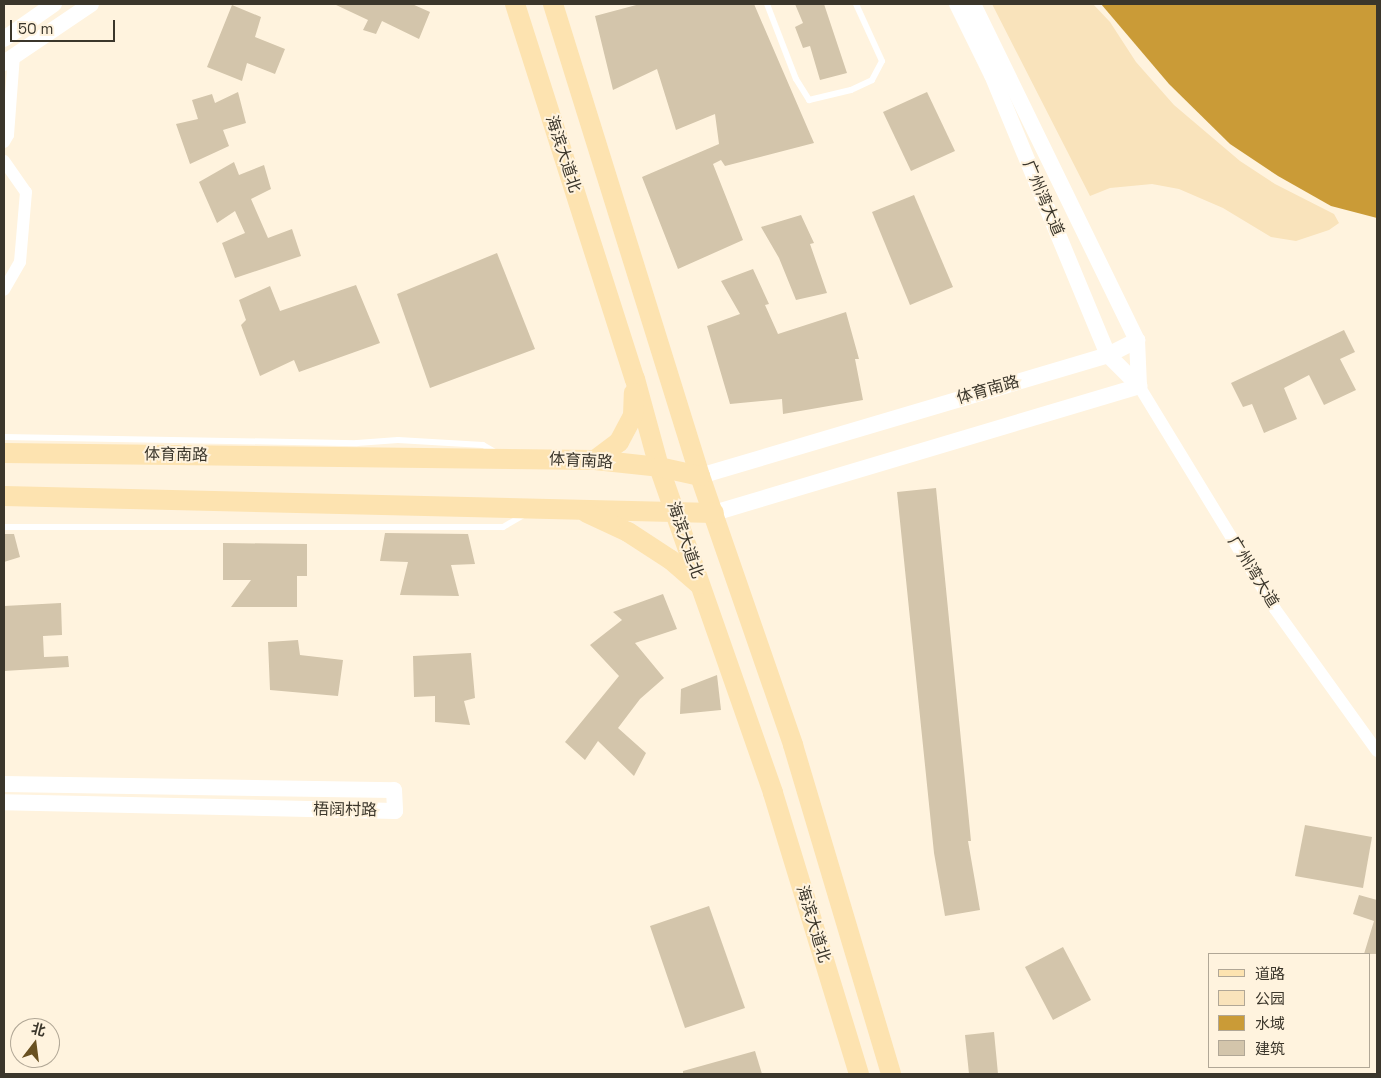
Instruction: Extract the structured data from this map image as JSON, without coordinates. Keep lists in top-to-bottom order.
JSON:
{
  "streets": {
    "main road": ["海滨大道北", "体育南路"],
    "street": ["广州湾大道", "梧阔村路"]
  },
  "crossings": [
    ["海滨大道北", "体育南路"],
    ["广州湾大道", "体育南路"]
  ],
  "legend": [
    "道路",
    "公园",
    "水域",
    "建筑"
  ],
  "scale_bar": "50 m",
  "north": "top"
}
